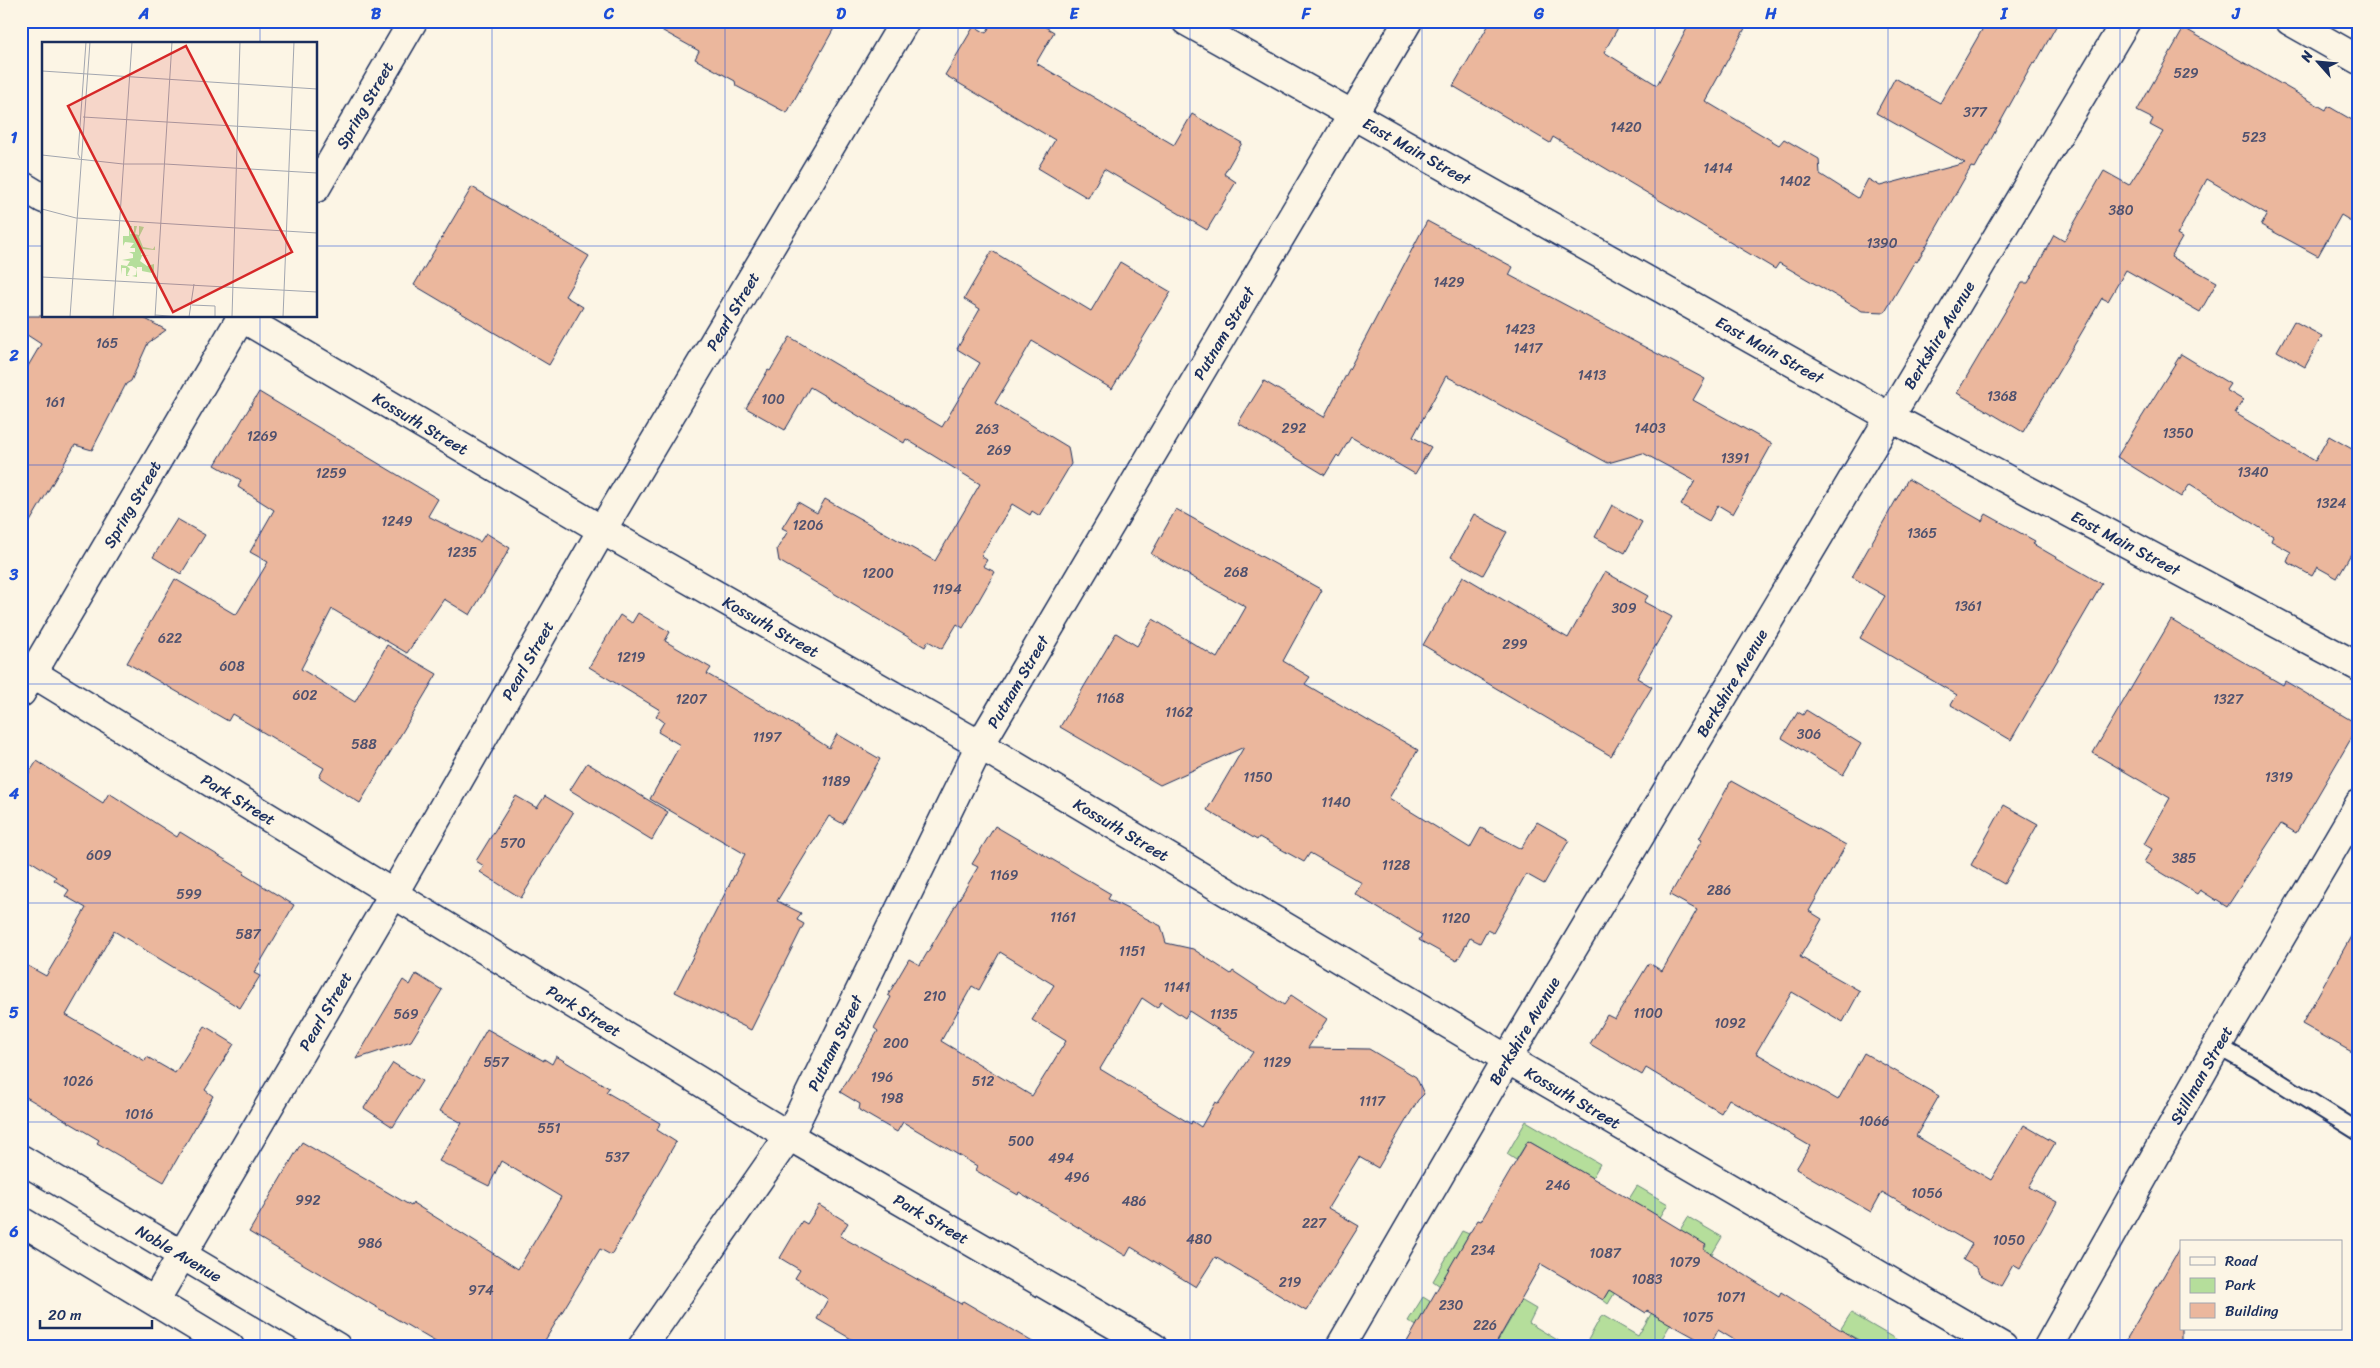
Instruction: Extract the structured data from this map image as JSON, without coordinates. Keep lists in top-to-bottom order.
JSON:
{
  "streets": {
    "street": [
      "Spring Street",
      "East Main Street",
      "Pearl Street",
      "Putnam Street",
      "Berkshire Avenue",
      "Kossuth Street",
      "Park Street",
      "Stillman Street",
      "Noble Avenue"
    ]
  },
  "crossings": [
    ["Spring Street", "Park Street"],
    ["East Main Street", "Putnam Street"],
    ["East Main Street", "Berkshire Avenue"],
    ["Pearl Street", "Kossuth Street"],
    ["Pearl Street", "Park Street"],
    ["Pearl Street", "Noble Avenue"],
    ["Putnam Street", "Kossuth Street"],
    ["Putnam Street", "Park Street"],
    ["Berkshire Avenue", "Kossuth Street"]
  ],
  "house_numbers": [
    "529",
    "377",
    "1420",
    "523",
    "1414",
    "1402",
    "380",
    "1390",
    "1429",
    "1423",
    "165",
    "1417",
    "1413",
    "1368",
    "100",
    "161",
    "292",
    "1403",
    "263",
    "1350",
    "1269",
    "269",
    "1391",
    "1340",
    "1259",
    "1324",
    "1249",
    "1206",
    "1365",
    "1235",
    "268",
    "1200",
    "1194",
    "1361",
    "309",
    "622",
    "299",
    "1219",
    "608",
    "602",
    "1168",
    "1207",
    "1327",
    "1162",
    "306",
    "1197",
    "588",
    "1150",
    "1319",
    "1189",
    "1140",
    "570",
    "609",
    "385",
    "1128",
    "1169",
    "286",
    "599",
    "1161",
    "1120",
    "587",
    "1151",
    "1141",
    "210",
    "1100",
    "569",
    "1135",
    "1092",
    "200",
    "557",
    "1129",
    "196",
    "1026",
    "512",
    "198",
    "1117",
    "1016",
    "1066",
    "551",
    "500",
    "537",
    "494",
    "496",
    "246",
    "1056",
    "992",
    "486",
    "227",
    "480",
    "1050",
    "986",
    "234",
    "1087",
    "1079",
    "1083",
    "219",
    "974",
    "1071",
    "230",
    "1075",
    "226"
  ],
  "legend": ["Road", "Park", "Building"],
  "scale_bar": "20 m",
  "north": "top left",
  "grid": {
    "columns": [
      "A",
      "B",
      "C",
      "D",
      "E",
      "F",
      "G",
      "H",
      "I",
      "J"
    ],
    "rows": [
      "1",
      "2",
      "3",
      "4",
      "5",
      "6"
    ]
  }
}
